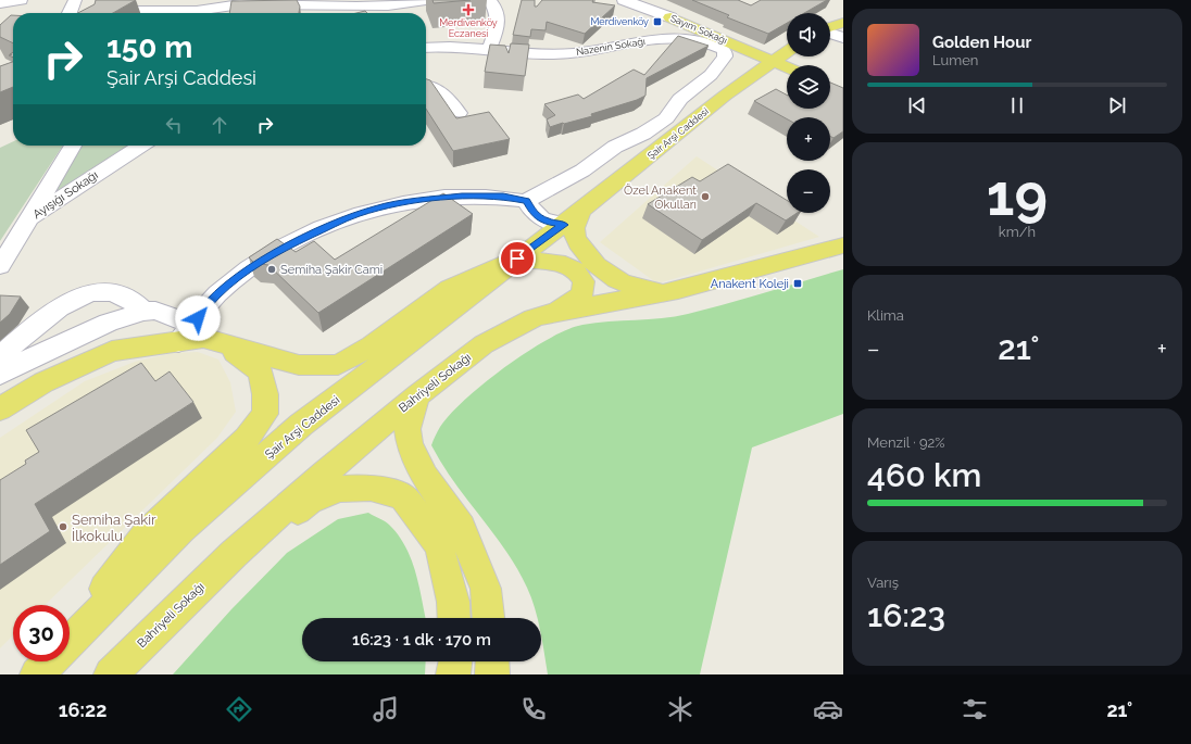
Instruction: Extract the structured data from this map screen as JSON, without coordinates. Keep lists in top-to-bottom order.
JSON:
{
  "streets": {
    "main road": ["Sayım Sokağı", "Şair Arşi Caddesi", "Bahriyeli Sokağı"],
    "street": ["Nazenin Sokağı", "Ayışığı Sokağı"]
  },
  "crossings": [
    ["Sayım Sokağı", "Şair Arşi Caddesi"],
    ["Nazenin Sokağı", "Şair Arşi Caddesi"]
  ],
  "places": {
    "health": ["Merdivenköy Eczanesi"],
    "transit": ["Merdivenköy", "Anakent Koleji"],
    "other": ["Özel Anakent Okulları", "Semiha Şakir Cami", "Semiha Şakir İlkokulu"]
  },
  "page": {
    "map_buttons": ["+", "−"],
    "turn": ["150 m", "Şair Arşi Caddesi"],
    "song": ["Golden Hour", "Lumen"],
    "tile": [
      ["19", "km/h"],
      "Klima",
      ["Menzil · 92%", "460 km"],
      ["Varış", "16:23"]
    ],
    "heat": ["−", "21°", "+"],
    "limit": "30",
    "trip": "16:23 · 1 dk · 170 m",
    "tabs": ["16:22", "21°"]
  }
}
